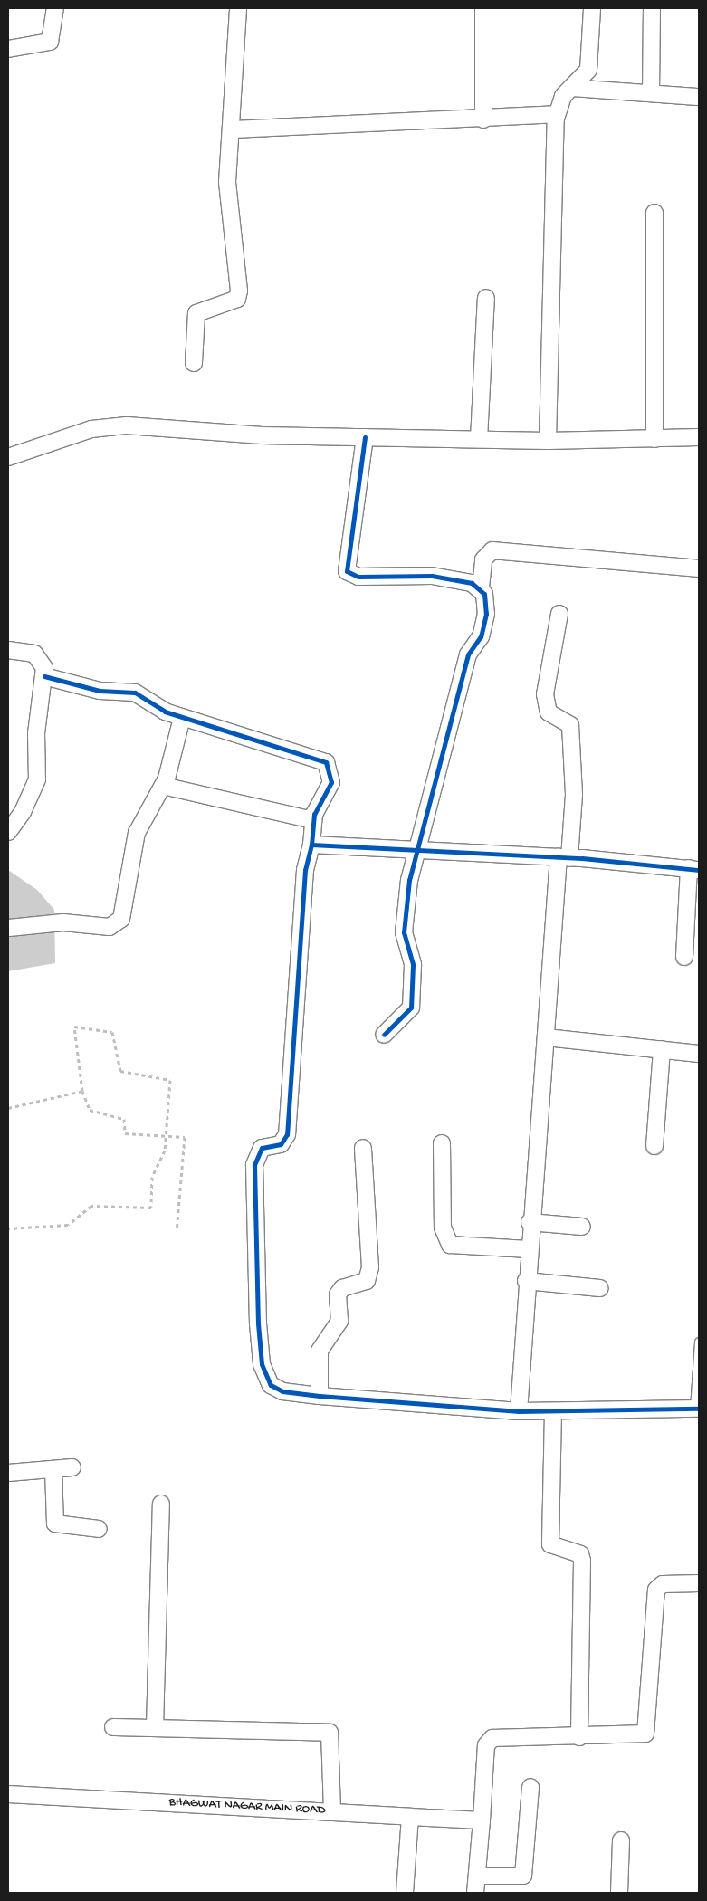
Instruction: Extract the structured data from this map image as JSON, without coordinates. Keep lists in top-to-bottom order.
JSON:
{
  "streets": {
    "street": ["BHAGWAT NAGAR MAIN ROAD"]
  }
}
